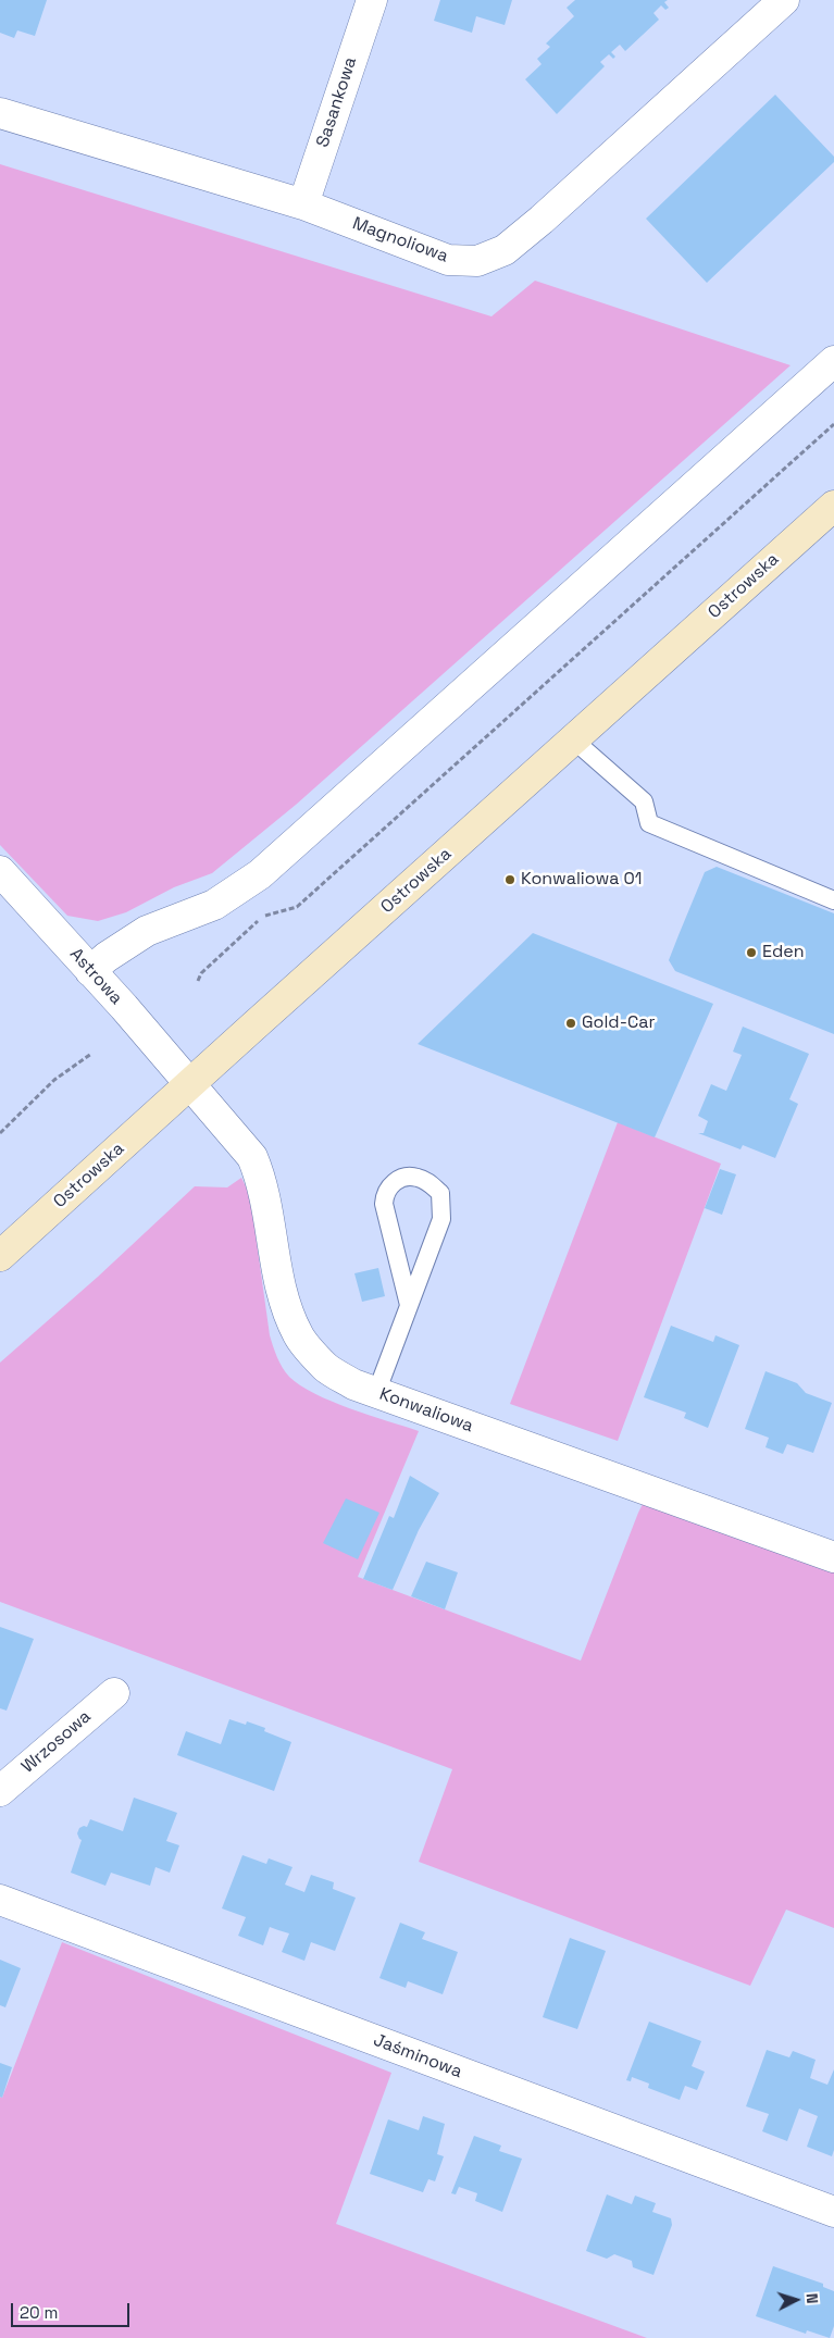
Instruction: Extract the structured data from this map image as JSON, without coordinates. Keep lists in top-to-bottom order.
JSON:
{
  "streets": {
    "main road": ["Ostrowska"],
    "street": [
      "Sasankowa",
      "Magnoliowa",
      "Astrowa",
      "Konwaliowa",
      "Wrzosowa",
      "Jaśminowa"
    ]
  },
  "crossings": [
    ["Sasankowa", "Magnoliowa"],
    ["Ostrowska", "Astrowa"],
    ["Ostrowska", "Konwaliowa"],
    ["Astrowa", "Konwaliowa"]
  ],
  "places": ["Konwaliowa 01", "Eden", "Gold-Car"],
  "scale_bar": "20 m",
  "north": "right"
}
